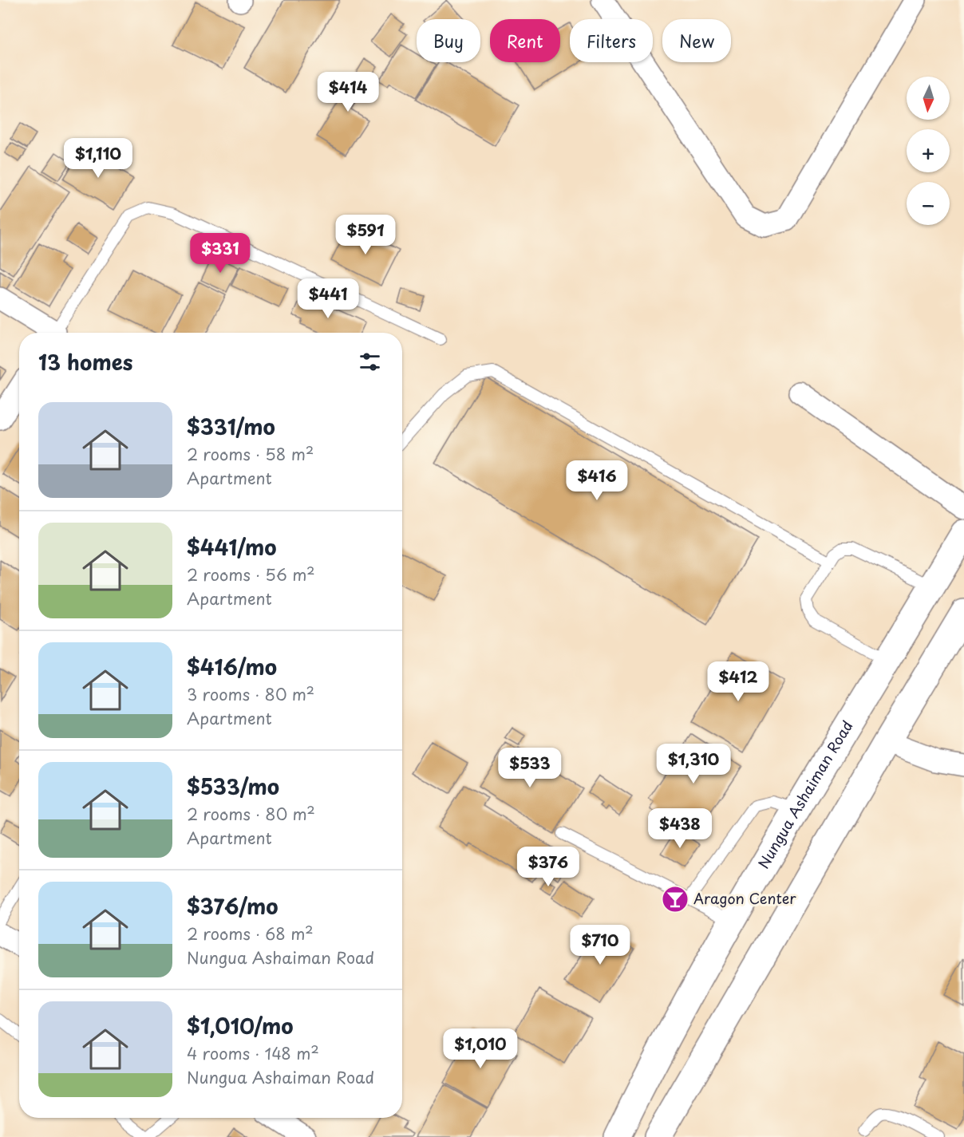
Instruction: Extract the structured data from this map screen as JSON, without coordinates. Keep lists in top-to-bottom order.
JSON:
{
  "streets": {
    "main road": ["Nungua Ashaiman Road"]
  },
  "places": {
    "bar": ["Aragon Center"]
  },
  "north": "bottom",
  "page": {
    "chip": [
      "Buy",
      "Rent",
      "Filters",
      "New"
    ],
    "price": [
      "$414",
      "$1,110",
      "$591",
      "$331",
      "$441",
      "$416",
      "$412",
      "$1,310",
      "$533",
      "$438",
      "$376",
      "$710",
      "$1,010"
    ],
    "map_buttons": ["+", "−"],
    "heading": "13 homes",
    "list": [
      {
        "name": "$331/mo",
        "note": "2 rooms · 58 m² · Apartment"
      },
      {
        "name": "$441/mo",
        "note": "2 rooms · 56 m² · Apartment"
      },
      {
        "name": "$416/mo",
        "note": "3 rooms · 80 m² · Apartment"
      },
      {
        "name": "$533/mo",
        "note": "2 rooms · 80 m² · Apartment"
      },
      {
        "name": "$376/mo",
        "note": "2 rooms · 68 m² · Nungua Ashaiman Road"
      },
      {
        "name": "$1,010/mo",
        "note": "4 rooms · 148 m² · Nungua Ashaiman Road"
      }
    ]
  }
}
